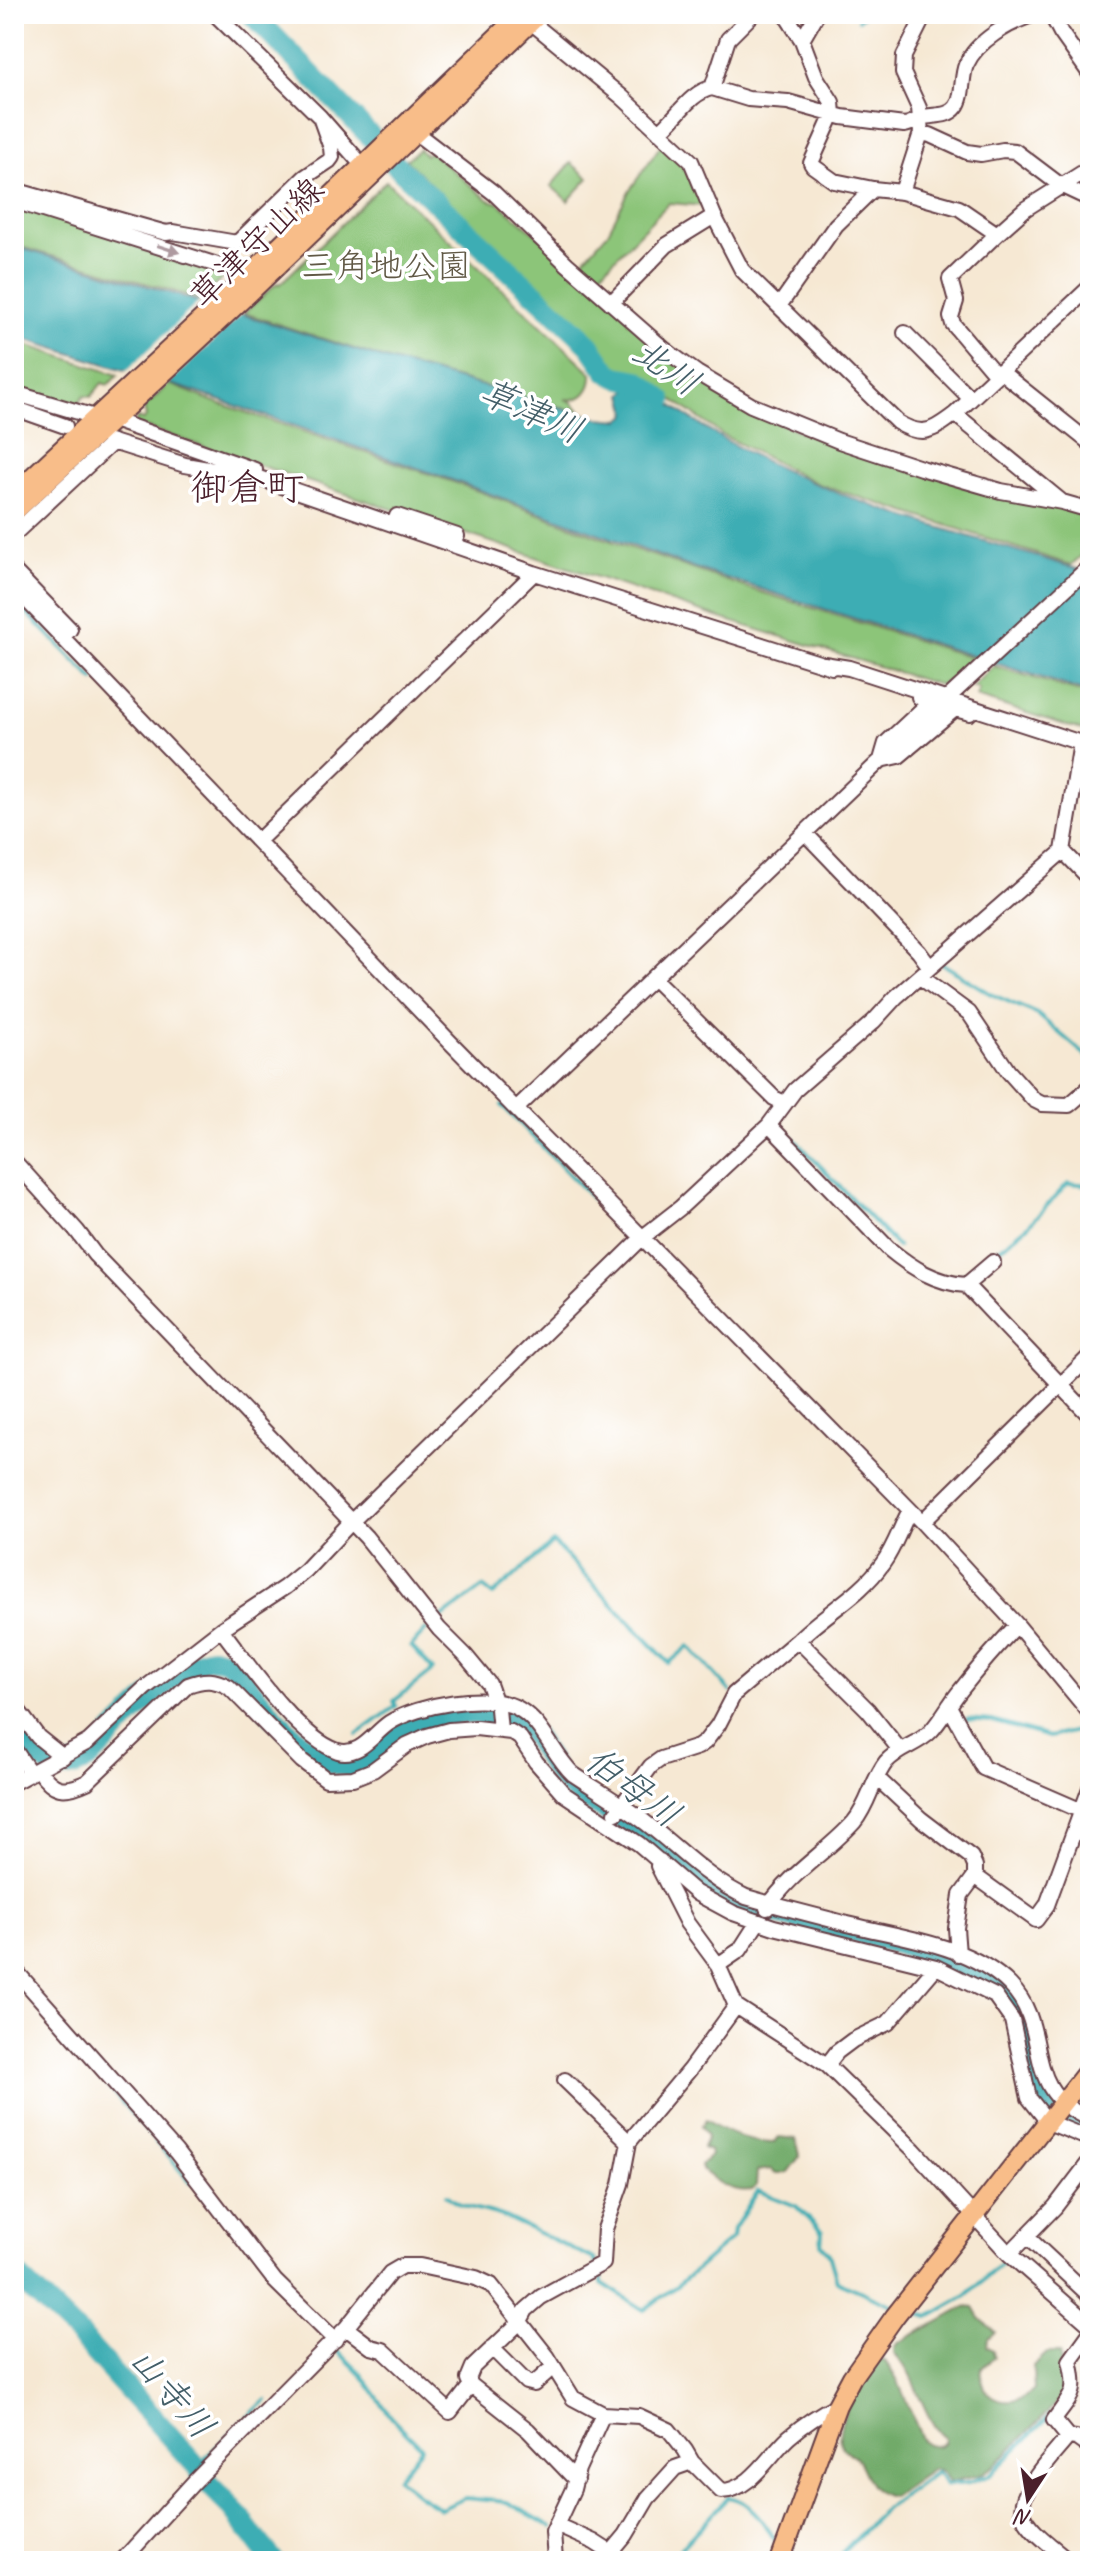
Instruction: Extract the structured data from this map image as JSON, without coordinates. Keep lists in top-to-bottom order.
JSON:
{
  "streets": {
    "main road": ["草津守山線"]
  },
  "districts": ["御倉町"],
  "water": [
    "北川",
    "草津川",
    "伯母川",
    "山寺川"
  ],
  "parks": ["三角地公園"],
  "north": "bottom"
}
